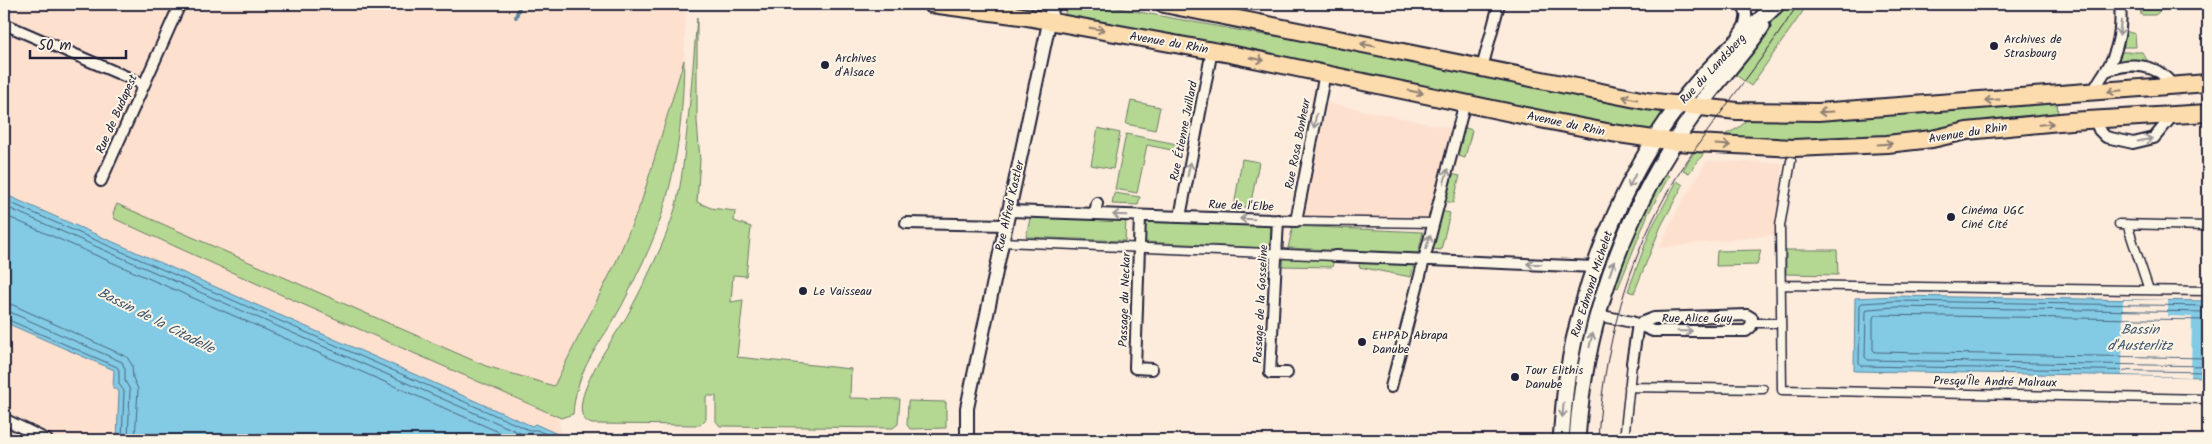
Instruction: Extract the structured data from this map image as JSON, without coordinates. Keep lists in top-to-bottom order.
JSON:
{
  "streets": {
    "main road": ["Avenue du Rhin", "Rue du Landsberg", "Rue Edmond Michelet"],
    "street": [
      "Rue de Budapest",
      "Rue Étienne Juillard",
      "Rue Rosa Bonheur",
      "Rue Alfred Kastler",
      "Rue de l'Elbe",
      "Passage du Neckar",
      "Passage de la Gosseline",
      "Rue Alice Guy",
      "Presqu'Île André Malraux"
    ]
  },
  "crossings": [
    ["Avenue du Rhin", "Rue du Landsberg"],
    ["Avenue du Rhin", "Rue Étienne Juillard"],
    ["Avenue du Rhin", "Rue Rosa Bonheur"],
    ["Avenue du Rhin", "Rue Alfred Kastler"],
    ["Avenue du Rhin", "Rue Edmond Michelet"],
    ["Rue du Landsberg", "Rue Edmond Michelet"],
    ["Rue Étienne Juillard", "Rue de l'Elbe"],
    ["Rue Rosa Bonheur", "Rue de l'Elbe"],
    ["Rue Alfred Kastler", "Rue de l'Elbe"],
    ["Rue de l'Elbe", "Passage du Neckar"],
    ["Rue de l'Elbe", "Passage de la Gosseline"],
    ["Rue Edmond Michelet", "Rue Alice Guy"],
    ["Rue Alice Guy", "Presqu'Île André Malraux"]
  ],
  "one_way": ["Rue Étienne Juillard", "Rue Rosa Bonheur"],
  "water": ["Bassin de la Citadelle", "Bassin d'Austerlitz"],
  "places": [
    "Archives de Strasbourg",
    "Archives d'Alsace",
    "Cinéma UGC Ciné Cité",
    "Le Vaisseau",
    "EHPAD Abrapa Danube",
    "Tour Elithis Danube"
  ],
  "scale_bar": "50 m"
}
